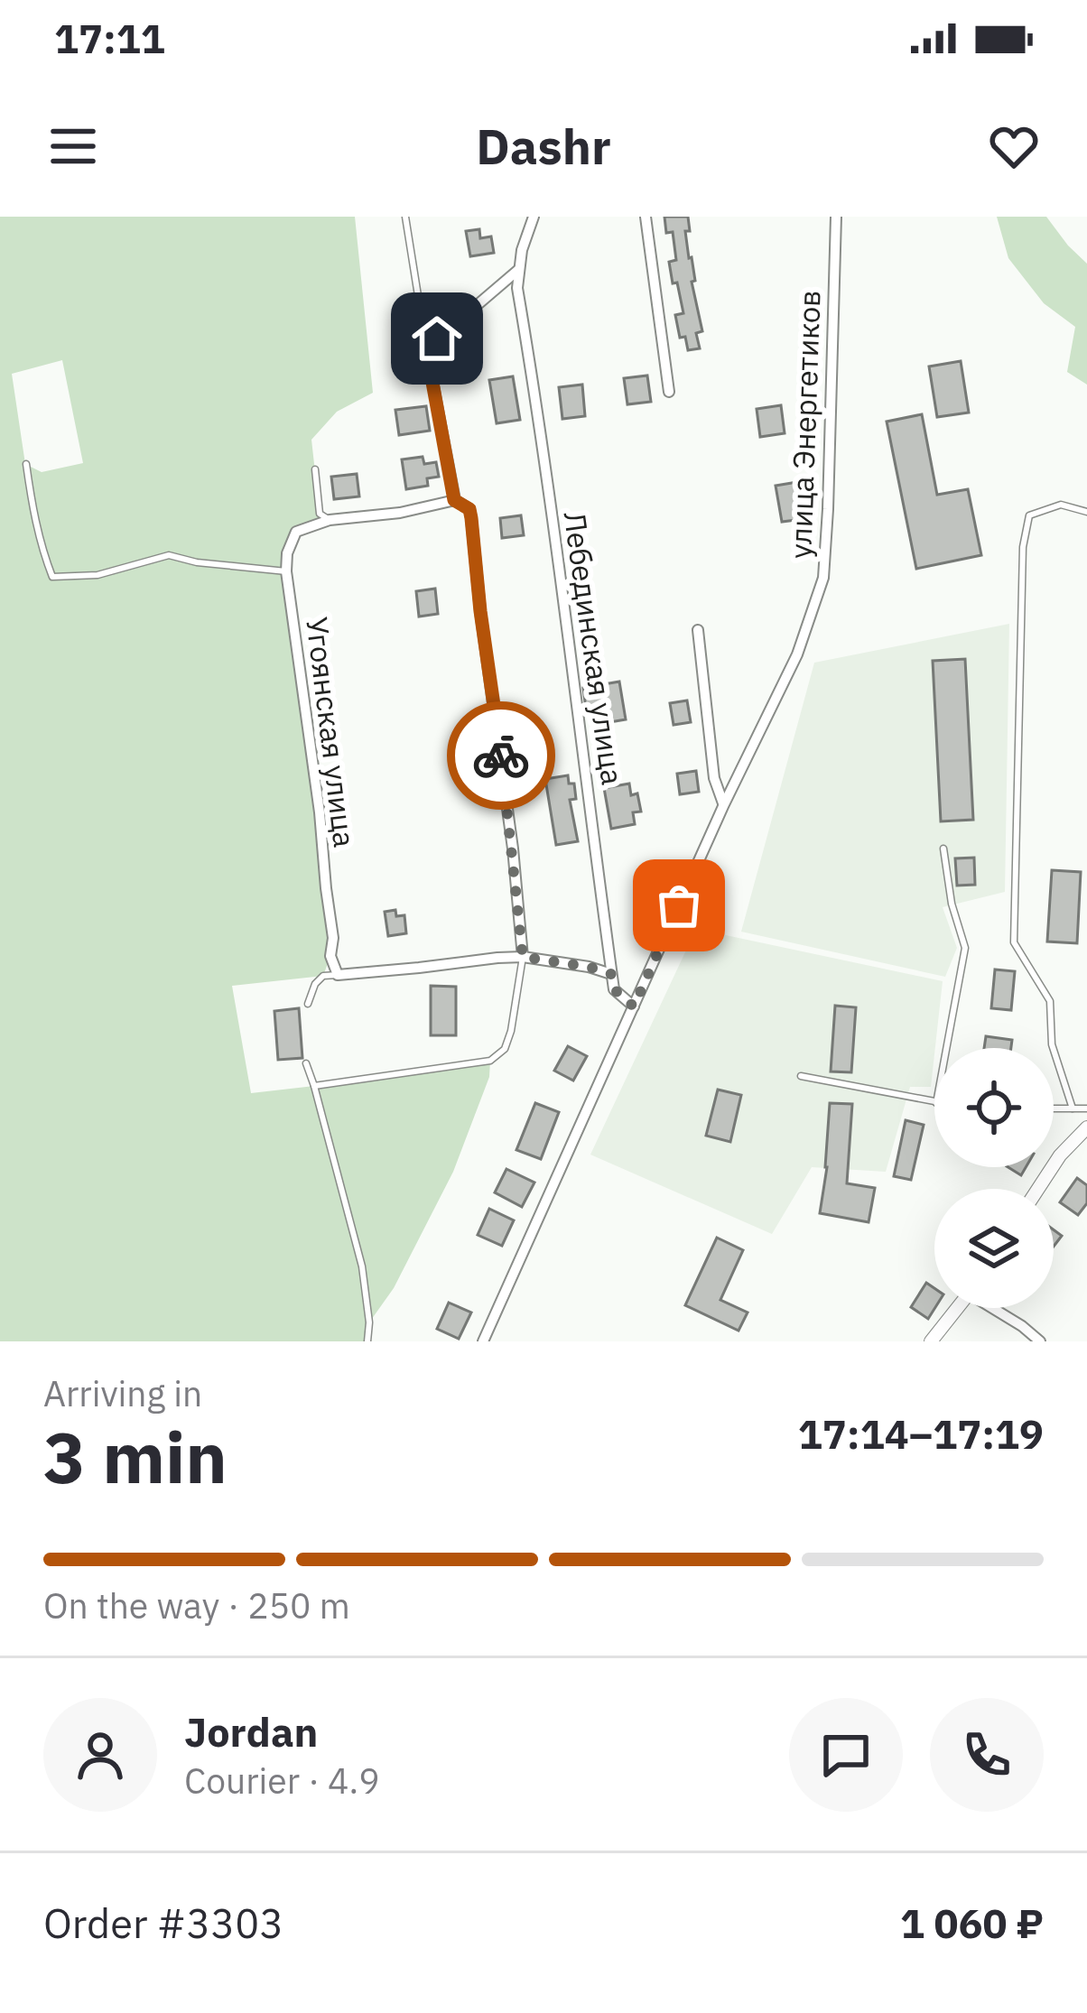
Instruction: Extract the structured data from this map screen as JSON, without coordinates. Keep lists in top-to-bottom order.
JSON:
{
  "streets": {
    "street": ["улица Энергетиков", "Лебединская улица", "Угоянская улица"]
  },
  "crossings": [
    ["улица Энергетиков", "Лебединская улица"]
  ],
  "page": {
    "status": "17:11",
    "header": "Dashr",
    "heading": ["3 min", "Arriving in", "17:14–17:19"],
    "panel": [
      "Jordan",
      "Courier · 4.9",
      "Order #3303",
      "1 060 ₽"
    ],
    "bar": "On the way · 250 m"
  }
}
